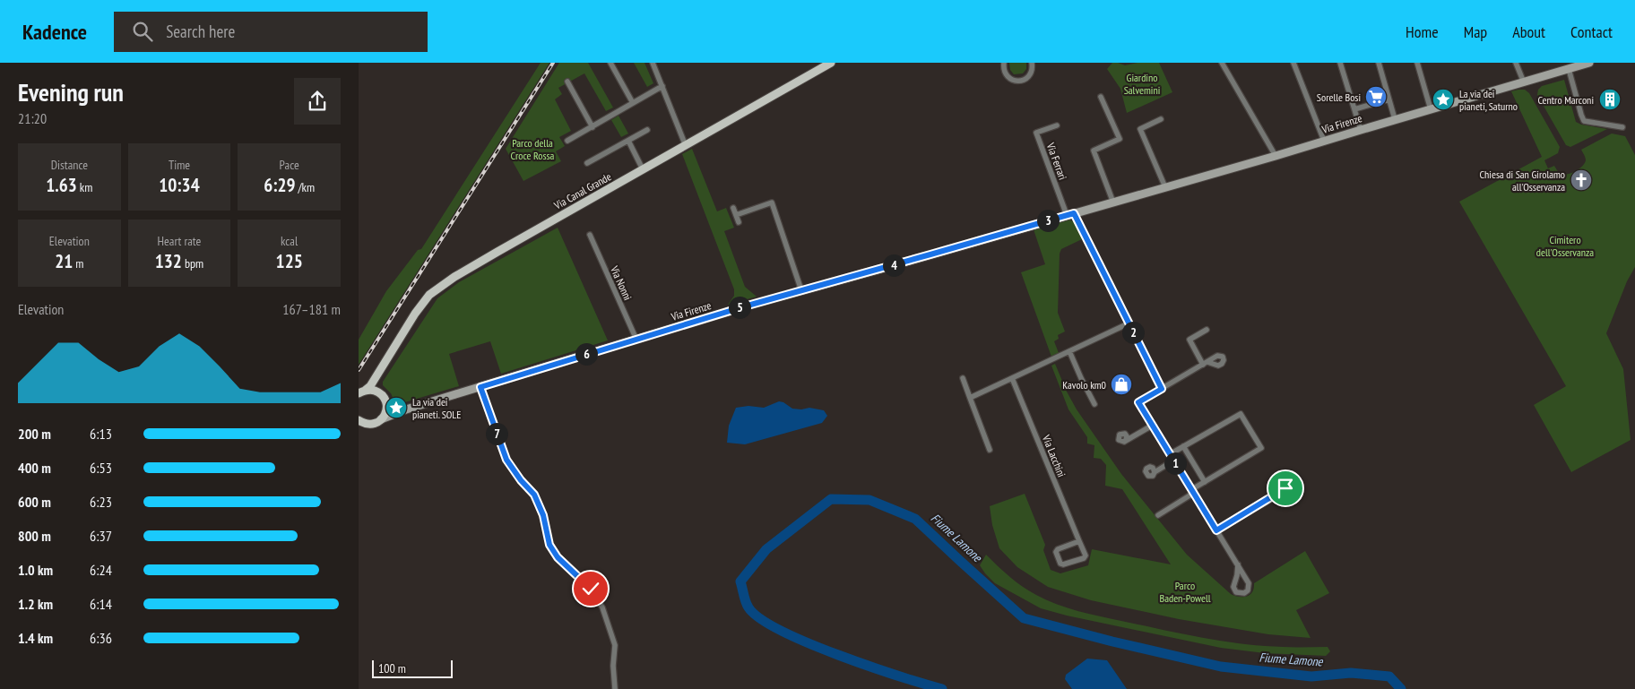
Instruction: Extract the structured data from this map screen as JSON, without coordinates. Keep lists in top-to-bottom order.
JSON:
{
  "streets": {
    "main road": ["Via Canal Grande"],
    "street": [
      "Via Firenze",
      "Via Ferrari",
      "Via Nonni",
      "Via Lacchini"
    ]
  },
  "crossings": [
    ["Via Firenze", "Via Ferrari"],
    ["Via Firenze", "Via Nonni"]
  ],
  "water": ["Fiume Lamone"],
  "parks": [
    "Giardino Salvemini",
    "Parco della Croce Rossa",
    "Cimitero dell'Osservanza",
    "Parco Baden-Powell"
  ],
  "places": {
    "supermarket": ["Sorelle Bosi"],
    "place": ["La via dei pianeti, Saturno", "La via dei pianeti. SOLE"],
    "building": ["Centro Marconi"],
    "church": ["Chiesa di San Girolamo all'Osservanza"],
    "shop": ["Kavolo km0"]
  },
  "scale_bar": "100 m",
  "page": {
    "header": "Kadence",
    "search": "Search here",
    "nav": [
      "Home",
      "Map",
      "About",
      "Contact"
    ],
    "heading": ["Evening run", "21:20"],
    "stats": [
      ["Distance", "1.63 km"],
      ["Time", "10:34"],
      ["Pace", "6:29 /km"],
      ["Elevation", "21 m"],
      ["Heart rate", "132 bpm"],
      ["kcal", "125"]
    ],
    "pins": [
      "3",
      "4",
      "5",
      "2",
      "6",
      "7",
      "1"
    ],
    "chart": ["Elevation", "167–181 m"],
    "list": [
      {
        "name": "200 m",
        "note": "6:13"
      },
      {
        "name": "400 m",
        "note": "6:53"
      },
      {
        "name": "600 m",
        "note": "6:23"
      },
      {
        "name": "800 m",
        "note": "6:37"
      },
      {
        "name": "1.0 km",
        "note": "6:24"
      },
      {
        "name": "1.2 km",
        "note": "6:14"
      },
      {
        "name": "1.4 km",
        "note": "6:36"
      }
    ],
    "scale": "100 m"
  }
}
